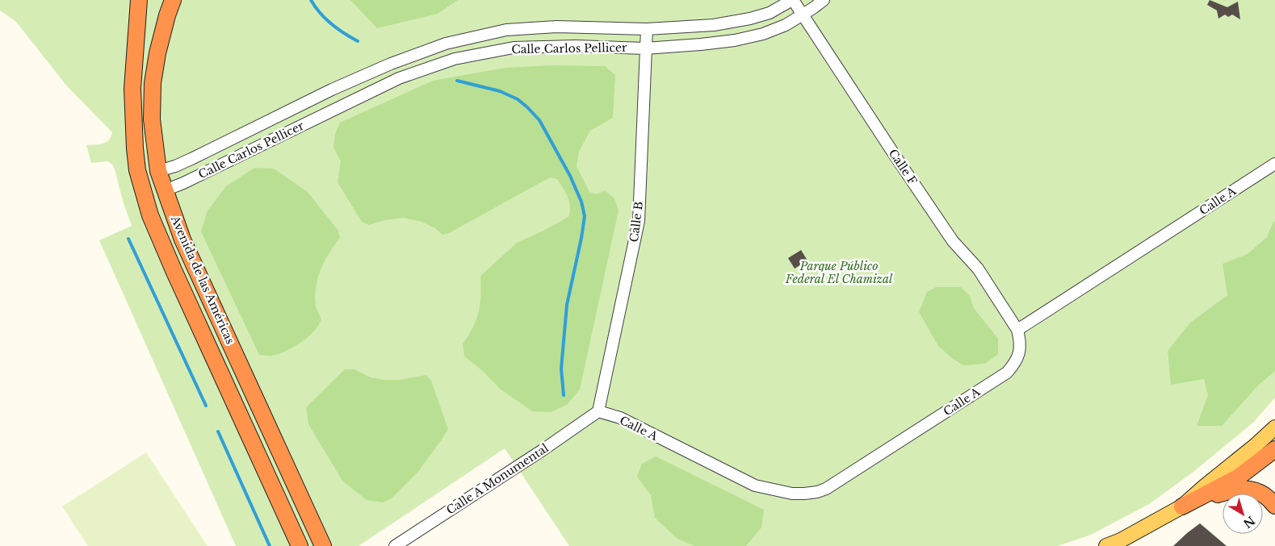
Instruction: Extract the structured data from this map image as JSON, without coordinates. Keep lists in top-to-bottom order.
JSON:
{
  "streets": {
    "highway": ["Avenida de las Américas"],
    "street": [
      "Calle Carlos Pellicer",
      "Calle F",
      "Calle A",
      "Calle B",
      "Calle A Monumental"
    ]
  },
  "crossings": [
    ["Calle Carlos Pellicer", "Calle F"],
    ["Calle Carlos Pellicer", "Calle B"],
    ["Calle Carlos Pellicer", "Avenida de las Américas"],
    ["Calle F", "Calle A"],
    ["Calle A", "Calle B"],
    ["Calle A", "Calle A Monumental"],
    ["Calle B", "Calle A Monumental"]
  ],
  "parks": ["Parque Público Federal El Chamizal"],
  "north": "bottom right"
}
